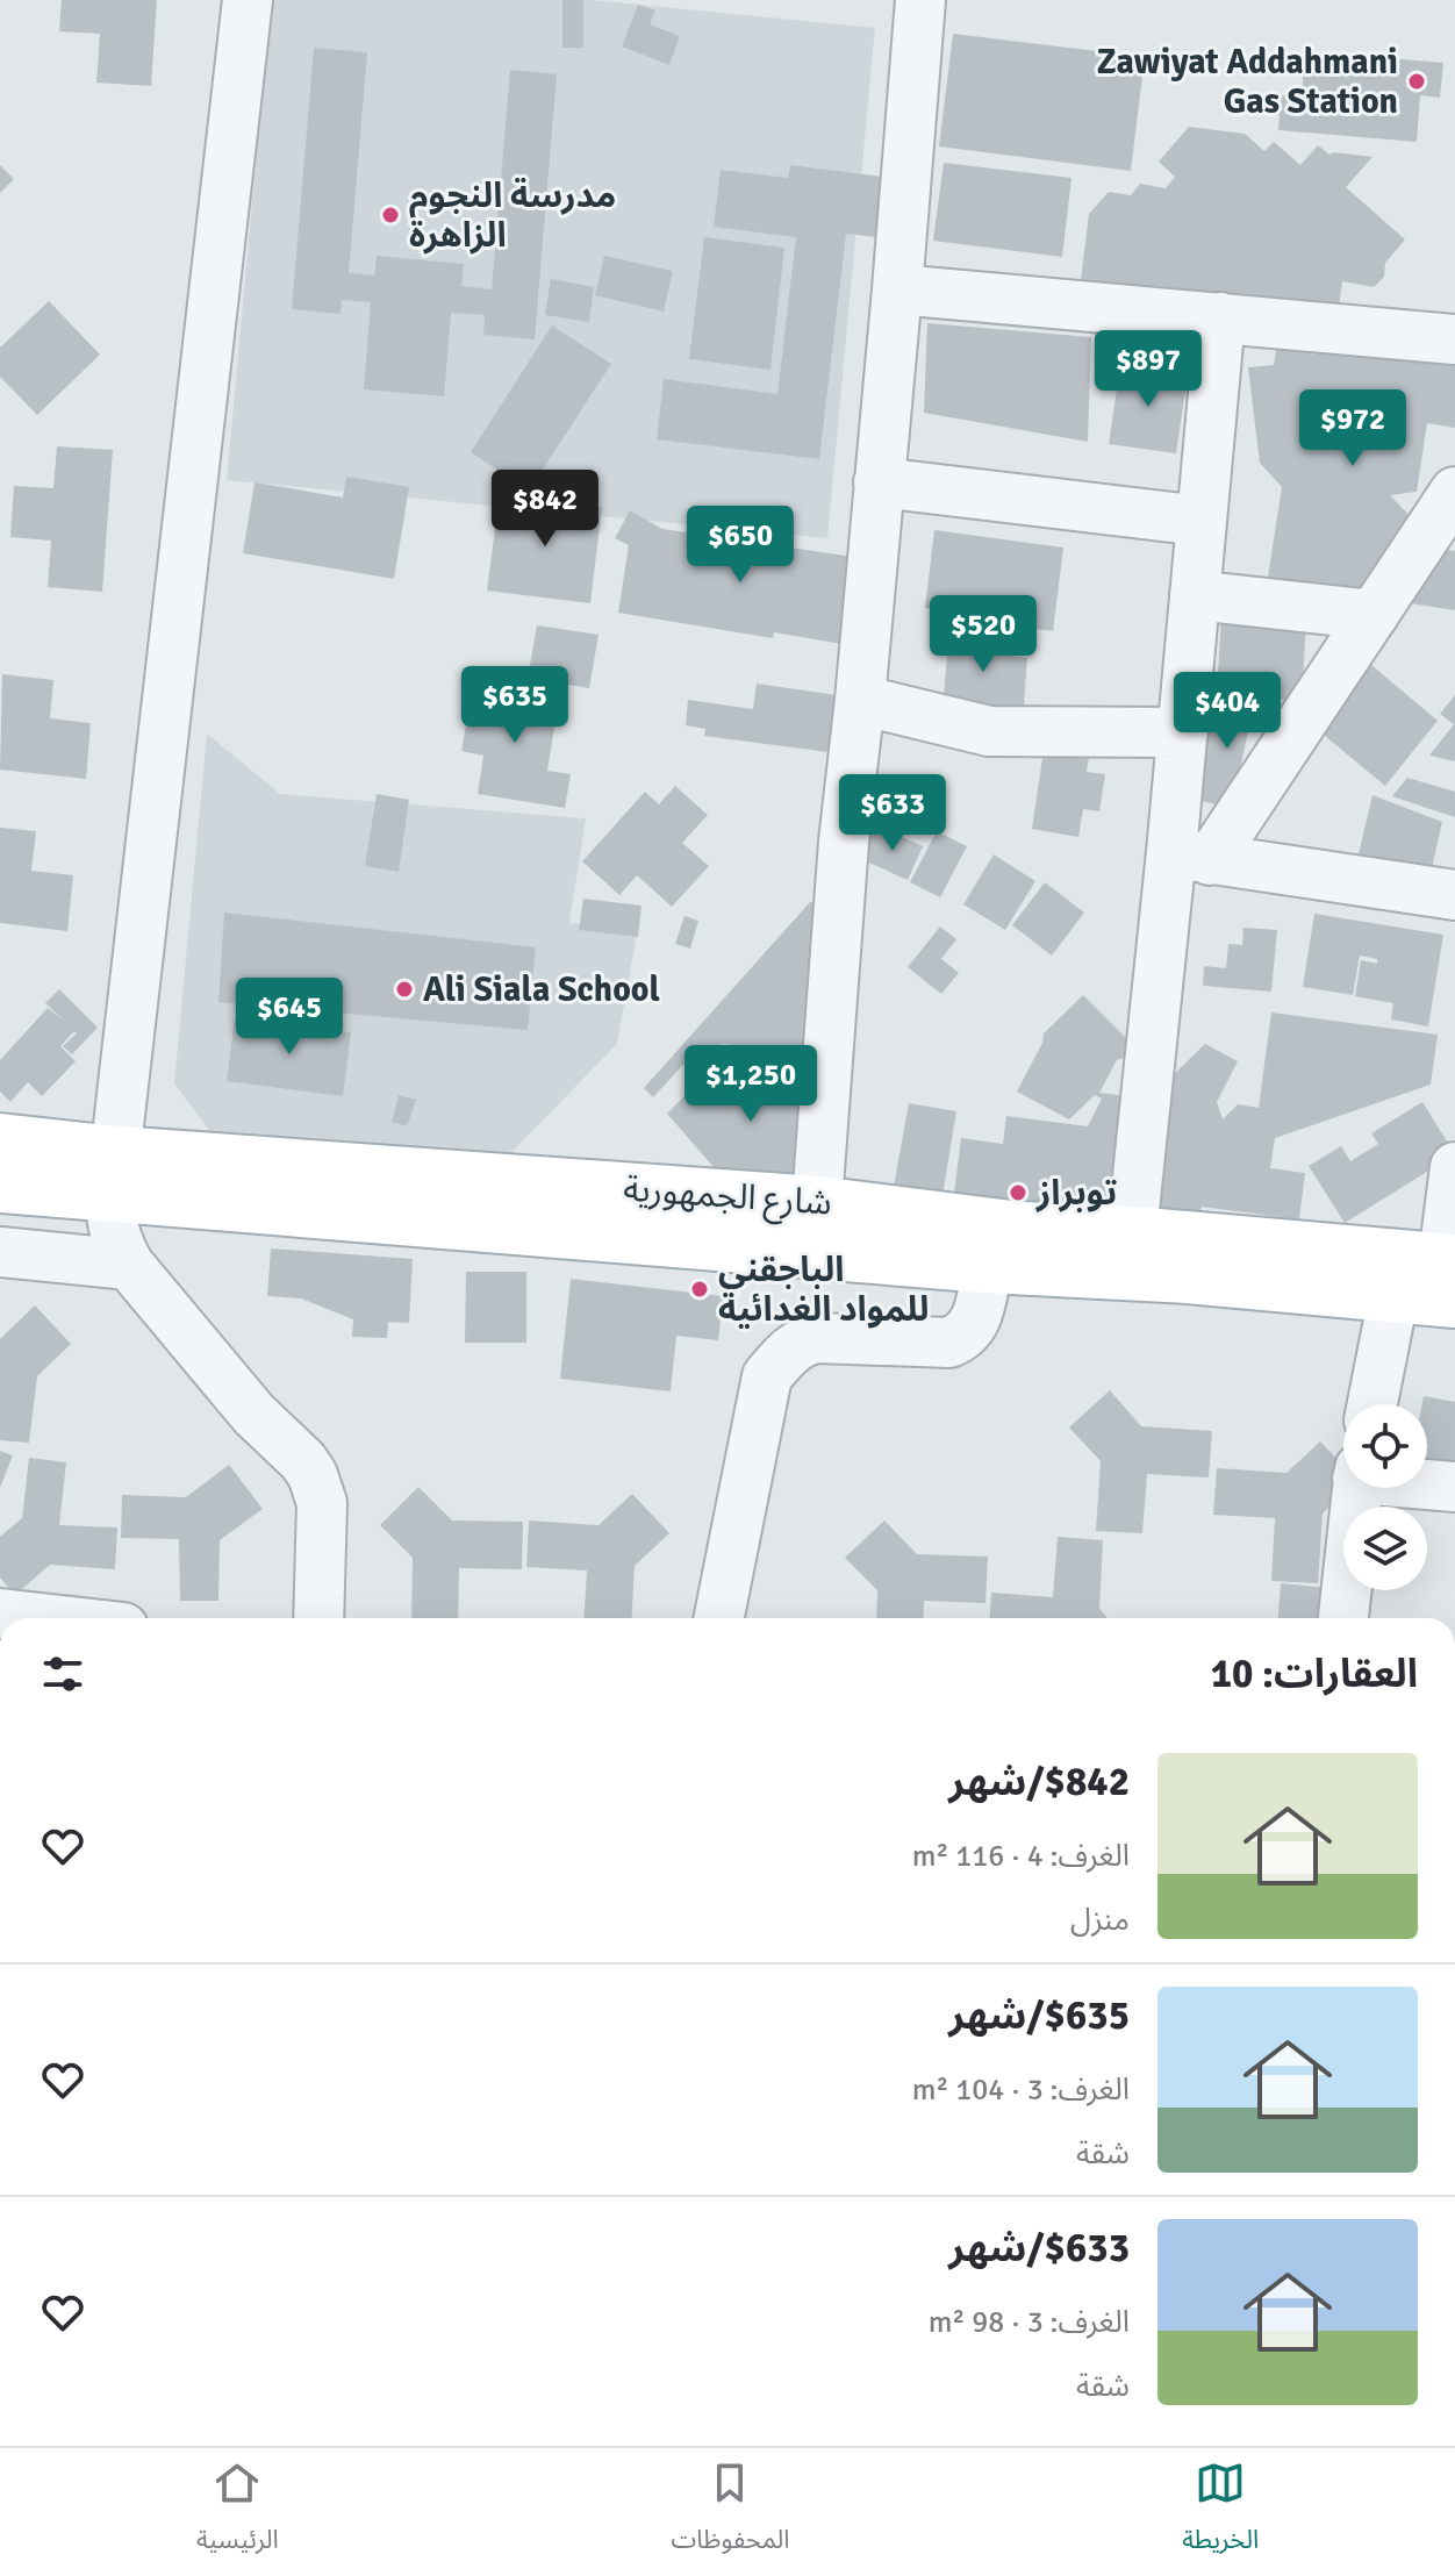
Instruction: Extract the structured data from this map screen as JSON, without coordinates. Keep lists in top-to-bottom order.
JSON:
{
  "streets": {
    "main road": ["شارع الجمهورية"]
  },
  "places": [
    "Zawiyat Addahmani Gas Station",
    "مدرسة النجوم الزاهرة",
    "Ali Siala School",
    "توبراز",
    "الباجقني للمواد الغدائية"
  ],
  "page": {
    "price": [
      "$897",
      "$972",
      "$842",
      "$650",
      "$520",
      "$635",
      "$404",
      "$633",
      "$645",
      "$1,250"
    ],
    "heading": "العقارات: 10",
    "list": [
      {
        "name": "$842/شهر",
        "note": "الغرف: 4 · 116 m² · منزل"
      },
      {
        "name": "$635/شهر",
        "note": "الغرف: 3 · 104 m² · شقة"
      },
      {
        "name": "$633/شهر",
        "note": "الغرف: 3 · 98 m² · شقة"
      }
    ],
    "tabs": ["الخريطة", "المحفوظات", "الرئيسية"]
  }
}
